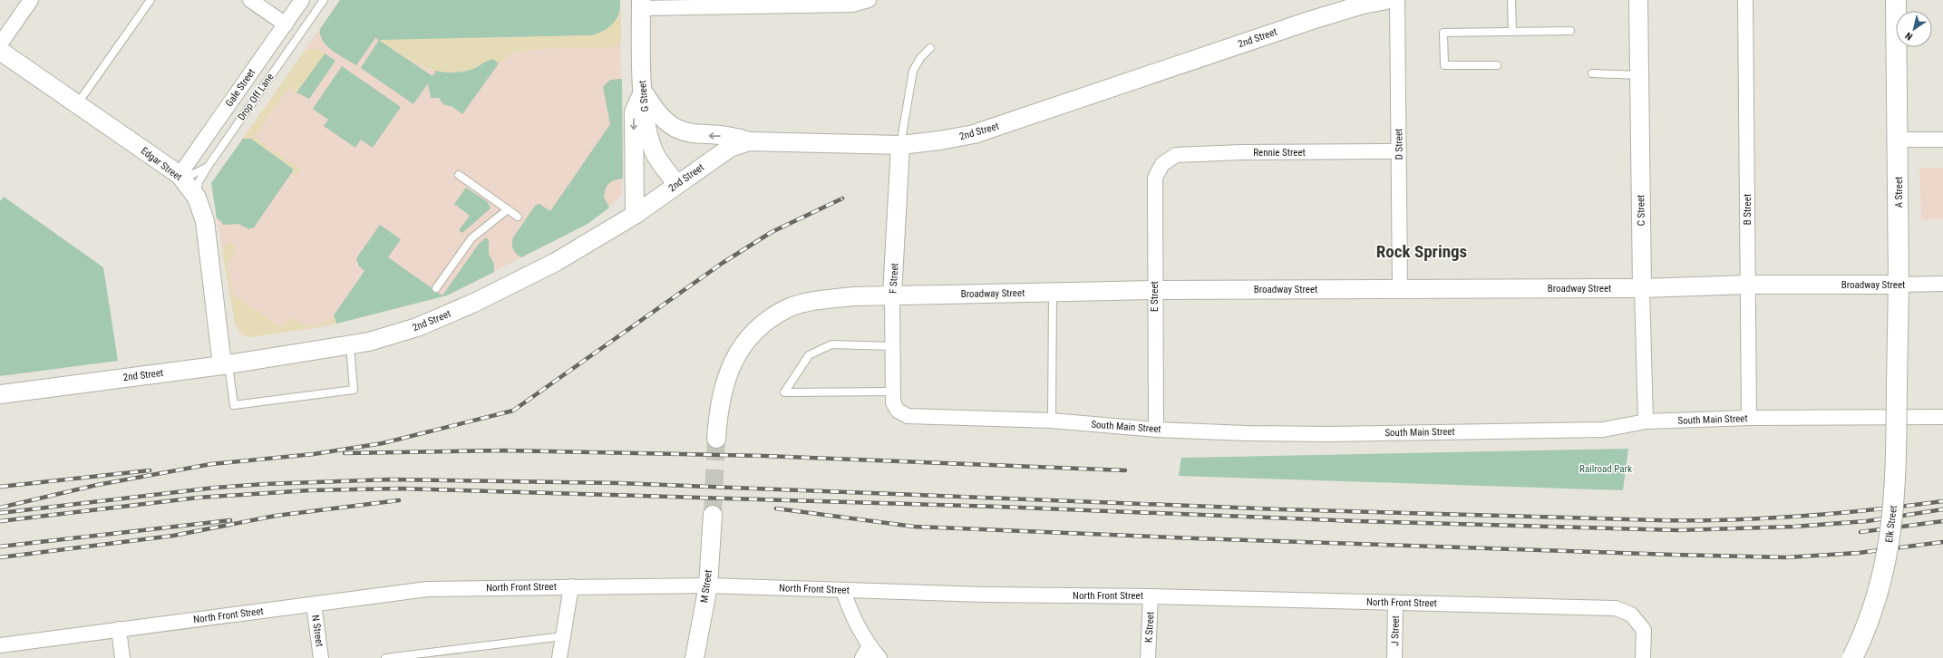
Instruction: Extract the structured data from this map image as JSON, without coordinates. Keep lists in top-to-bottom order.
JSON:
{
  "streets": {
    "main road": ["A Street", "Elk Street"],
    "street": [
      "2nd Street",
      "Gale Street",
      "G Street",
      "D Street",
      "Rennie Street",
      "Edgar Street",
      "B Street",
      "C Street",
      "F Street",
      "Broadway Street",
      "E Street",
      "South Main Street",
      "M Street",
      "North Front Street",
      "K Street",
      "N Street",
      "J Street"
    ],
    "lane": ["Drop Off Lane"]
  },
  "crossings": [
    ["2nd Street", "G Street"],
    ["2nd Street", "Edgar Street"],
    ["2nd Street", "F Street"],
    ["Gale Street", "Edgar Street"],
    ["Drop Off Lane", "Edgar Street"],
    ["D Street", "Rennie Street"],
    ["D Street", "Broadway Street"],
    ["Rennie Street", "E Street"],
    ["A Street", "Broadway Street"],
    ["A Street", "Elk Street"],
    ["B Street", "Broadway Street"],
    ["B Street", "South Main Street"],
    ["C Street", "Broadway Street"],
    ["C Street", "South Main Street"],
    ["F Street", "Broadway Street"],
    ["F Street", "South Main Street"],
    ["Broadway Street", "E Street"],
    ["E Street", "South Main Street"],
    ["M Street", "North Front Street"],
    ["North Front Street", "K Street"],
    ["North Front Street", "N Street"],
    ["North Front Street", "J Street"]
  ],
  "districts": ["Rock Springs"],
  "parks": ["Railroad Park"],
  "north": "bottom left"
}
